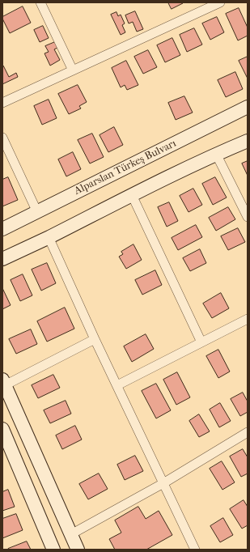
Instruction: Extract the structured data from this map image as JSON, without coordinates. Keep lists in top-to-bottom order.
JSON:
{
  "streets": {
    "main road": ["Alparslan Türkeş Bulvarı"]
  }
}
